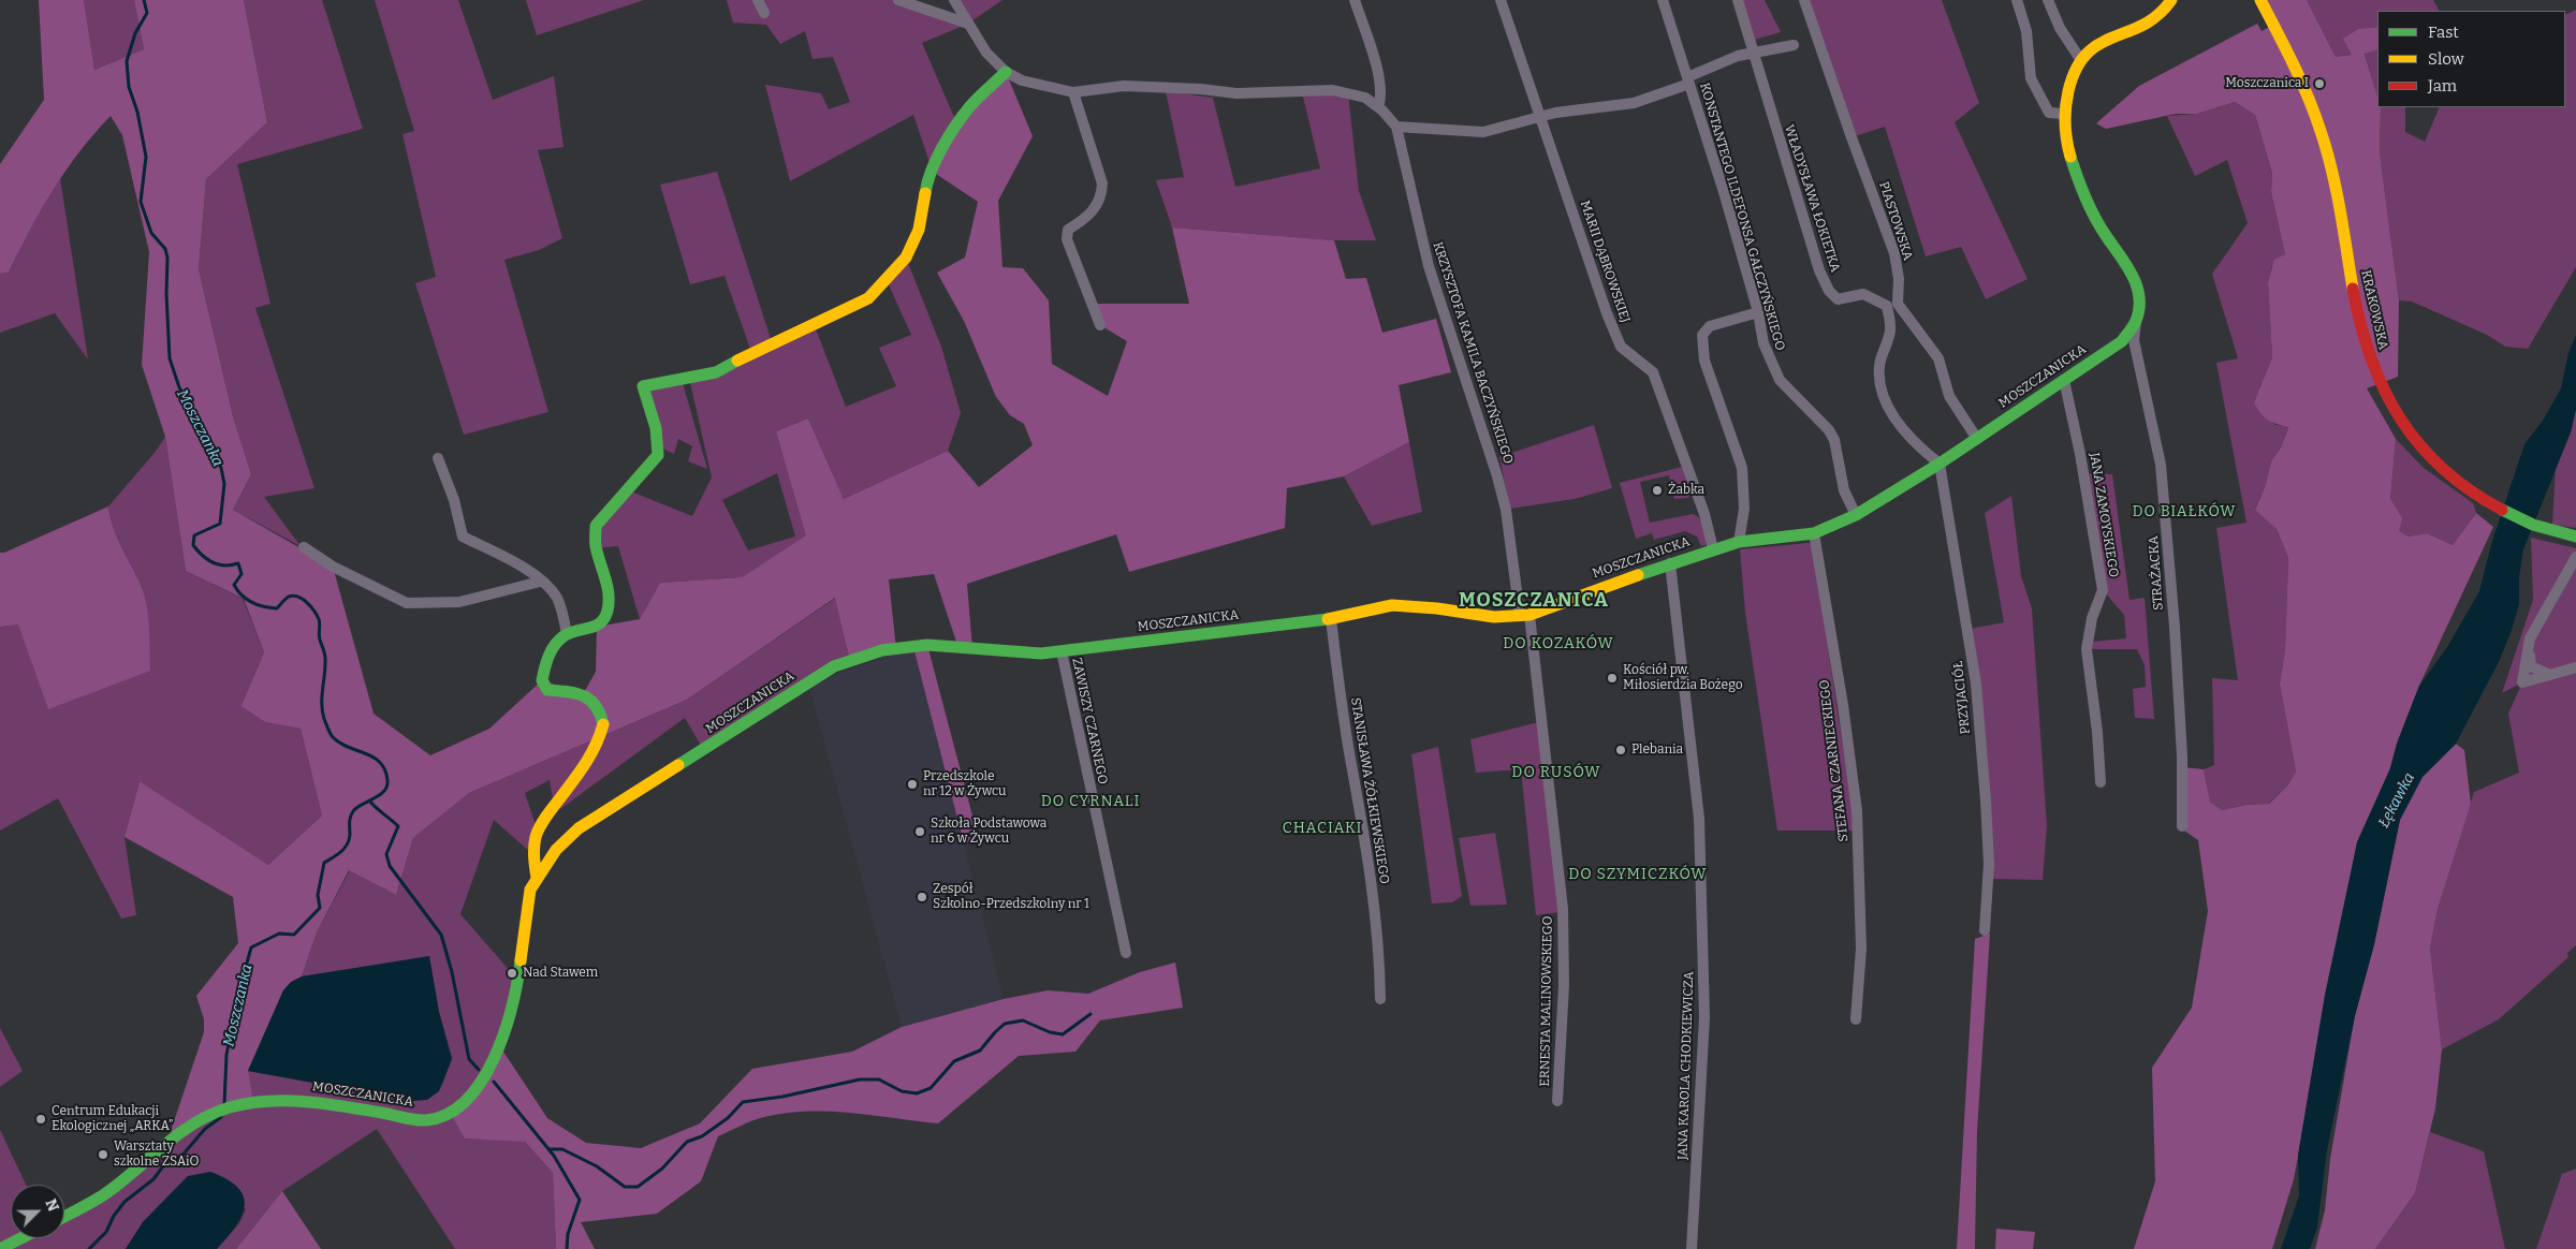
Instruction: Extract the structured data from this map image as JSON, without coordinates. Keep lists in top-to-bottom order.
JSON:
{
  "streets": {
    "street": [
      "WŁADYSŁAWA ŁOKIETKA",
      "KONSTANTEGO ILDEFONSA GAŁCZYŃSKIEGO",
      "PIASTOWSKA",
      "MARII DĄBROWSKIEJ",
      "KRAKOWSKA",
      "KRZYSZTOFA KAMILA BACZYŃSKIEGO",
      "MOSZCZANICKA",
      "JANA ZAMOYSKIEGO",
      "STRAŻACKA",
      "PRZYJACIÓŁ",
      "ZAWISZY CZARNEGO",
      "STEFANA CZARNIECKIEGO",
      "STANISŁAWA ŻÓŁKIEWSKIEGO",
      "ERNESTA MALINOWSKIEGO",
      "JANA KAROLA CHODKIEWICZA"
    ]
  },
  "crossings": [
    ["WŁADYSŁAWA ŁOKIETKA", "PIASTOWSKA"],
    ["KONSTANTEGO ILDEFONSA GAŁCZYŃSKIEGO", "MOSZCZANICKA"],
    ["MARII DĄBROWSKIEJ", "MOSZCZANICKA"],
    ["KRZYSZTOFA KAMILA BACZYŃSKIEGO", "MOSZCZANICKA"],
    ["KRZYSZTOFA KAMILA BACZYŃSKIEGO", "ERNESTA MALINOWSKIEGO"],
    ["MOSZCZANICKA", "JANA ZAMOYSKIEGO"],
    ["MOSZCZANICKA", "STRAŻACKA"],
    ["MOSZCZANICKA", "PRZYJACIÓŁ"],
    ["MOSZCZANICKA", "ZAWISZY CZARNEGO"],
    ["MOSZCZANICKA", "STEFANA CZARNIECKIEGO"],
    ["MOSZCZANICKA", "STANISŁAWA ŻÓŁKIEWSKIEGO"],
    ["MOSZCZANICKA", "ERNESTA MALINOWSKIEGO"],
    ["MOSZCZANICKA", "JANA KAROLA CHODKIEWICZA"]
  ],
  "districts": [
    "DO BIAŁKÓW",
    "MOSZCZANICA",
    "DO KOZAKÓW",
    "DO RUSÓW",
    "DO CYRNALI",
    "CHACIAKI",
    "DO SZYMICZKÓW"
  ],
  "water": ["Moszczanka", "Łękawka"],
  "places": [
    "Moszczanica I",
    "Żabka",
    "Kościół pw. Miłosierdzia Bożego",
    "Plebania",
    "Przedszkole nr 12 w Żywcu",
    "Szkoła Podstawowa nr 6 w Żywcu",
    "Zespół Szkolno-Przedszkolny nr 1",
    "Nad Stawem",
    "Centrum Edukacji Ekologicznej „ARKA”",
    "Warsztaty szkolne ZSAiO"
  ],
  "legend": ["Fast", "Slow", "Jam"],
  "north": "top right"
}
